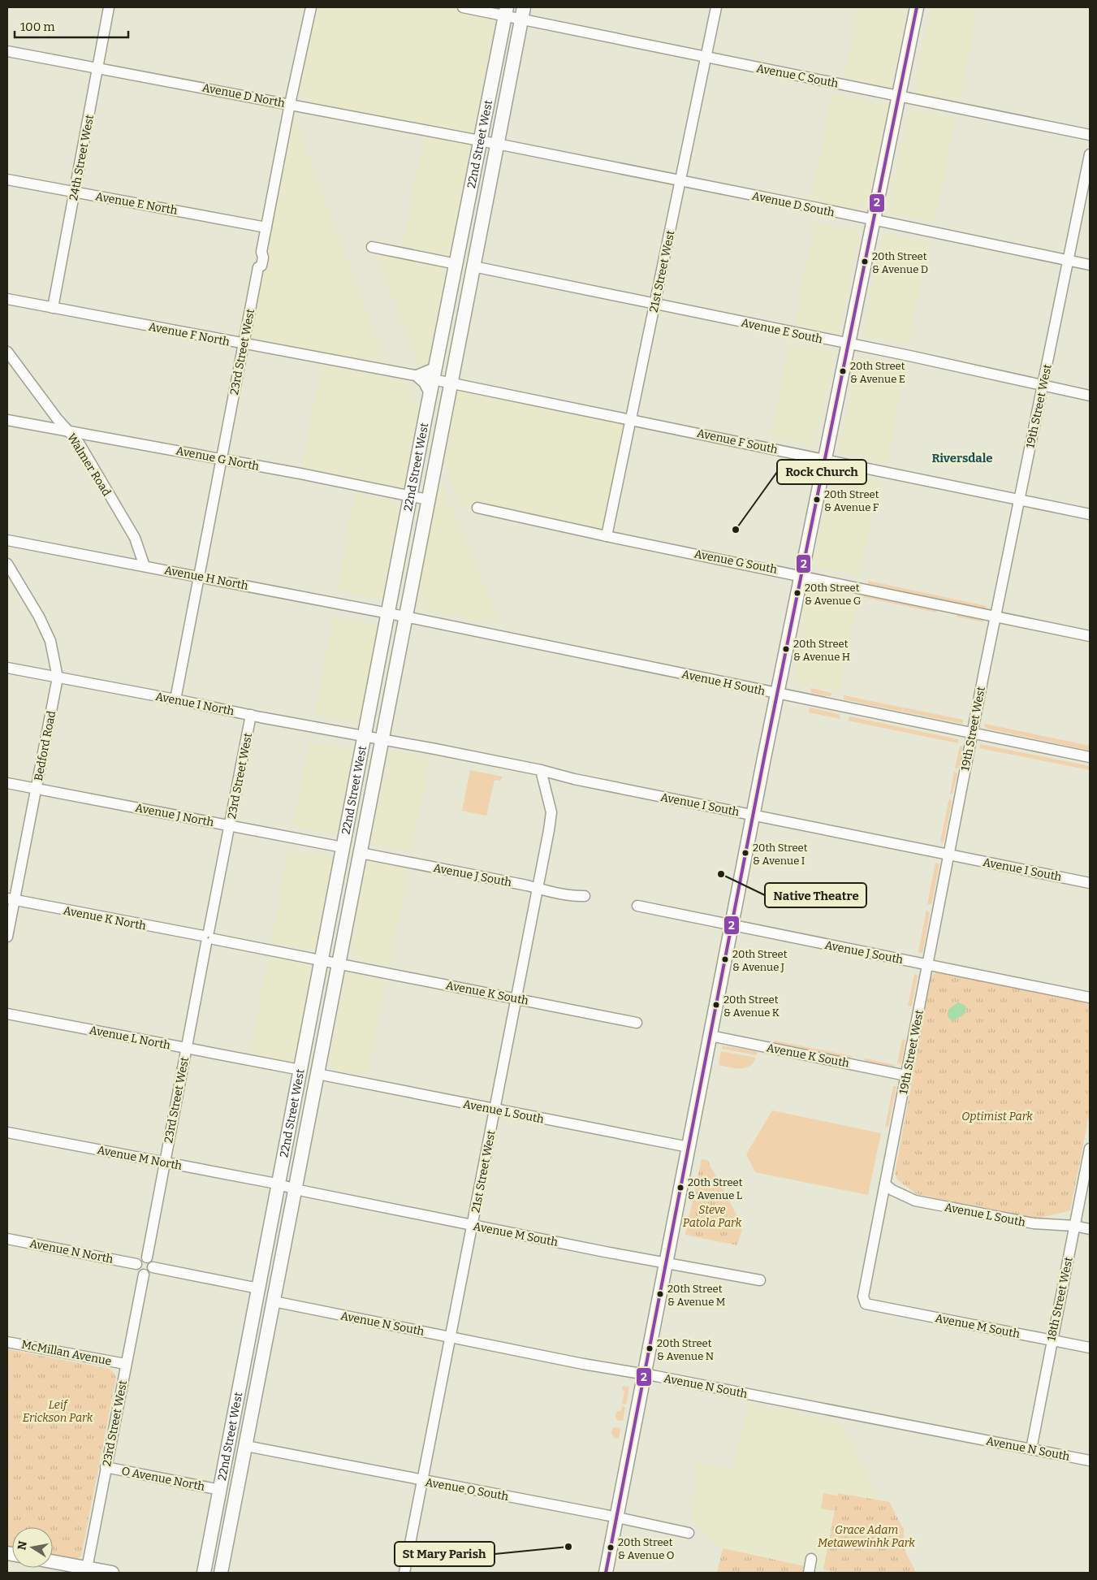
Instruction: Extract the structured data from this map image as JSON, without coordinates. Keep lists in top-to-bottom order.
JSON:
{
  "streets": {
    "main road": ["22nd Street West"],
    "street": [
      "Avenue C South",
      "Avenue D North",
      "24th Street West",
      "Avenue E North",
      "Avenue D South",
      "21st Street West",
      "Avenue E South",
      "Avenue F North",
      "23rd Street West",
      "19th Street West",
      "Avenue F South",
      "Avenue G North",
      "Walmer Road",
      "Avenue G South",
      "Avenue H North",
      "Avenue H South",
      "Avenue I North",
      "Bedford Road",
      "Avenue I South",
      "Avenue J North",
      "Avenue J South",
      "Avenue K North",
      "Avenue K South",
      "Avenue L North",
      "Avenue L South",
      "Avenue M North",
      "Avenue M South",
      "Avenue N North",
      "18th Street West",
      "Avenue N South",
      "McMillan Avenue",
      "O Avenue North",
      "Avenue O South"
    ]
  },
  "crossings": [
    ["Avenue C South", "22nd Street West"],
    ["Avenue C South", "21st Street West"],
    ["Avenue D North", "22nd Street West"],
    ["Avenue D North", "24th Street West"],
    ["Avenue D North", "Avenue D South"],
    ["Avenue D North", "23rd Street West"],
    ["22nd Street West", "Avenue D South"],
    ["22nd Street West", "Avenue E South"],
    ["22nd Street West", "Avenue F South"],
    ["22nd Street West", "Avenue G North"],
    ["22nd Street West", "Avenue H North"],
    ["22nd Street West", "Avenue H South"],
    ["22nd Street West", "Avenue I North"],
    ["22nd Street West", "Avenue I South"],
    ["22nd Street West", "Avenue J North"],
    ["22nd Street West", "Avenue J South"],
    ["22nd Street West", "Avenue K North"],
    ["22nd Street West", "Avenue K South"],
    ["22nd Street West", "Avenue L North"],
    ["22nd Street West", "Avenue L South"],
    ["22nd Street West", "Avenue M North"],
    ["22nd Street West", "Avenue M South"],
    ["22nd Street West", "Avenue N South"],
    ["22nd Street West", "O Avenue North"],
    ["22nd Street West", "Avenue O South"],
    ["24th Street West", "Avenue E North"],
    ["24th Street West", "Avenue F North"],
    ["Avenue E North", "23rd Street West"],
    ["Avenue D South", "21st Street West"],
    ["Avenue D South", "19th Street West"],
    ["21st Street West", "Avenue E South"],
    ["21st Street West", "Avenue F South"],
    ["21st Street West", "Avenue G South"],
    ["21st Street West", "Avenue I South"],
    ["21st Street West", "Avenue J South"],
    ["21st Street West", "Avenue K South"],
    ["21st Street West", "Avenue L South"],
    ["21st Street West", "Avenue M South"],
    ["21st Street West", "Avenue N South"],
    ["21st Street West", "Avenue O South"],
    ["Avenue E South", "19th Street West"],
    ["Avenue F North", "23rd Street West"],
    ["23rd Street West", "Avenue G North"],
    ["23rd Street West", "Avenue H North"],
    ["23rd Street West", "Avenue I North"],
    ["23rd Street West", "Avenue J North"],
    ["23rd Street West", "Avenue K North"],
    ["23rd Street West", "Avenue L North"],
    ["23rd Street West", "Avenue M North"],
    ["23rd Street West", "Avenue N North"],
    ["23rd Street West", "McMillan Avenue"],
    ["23rd Street West", "O Avenue North"],
    ["19th Street West", "Avenue F South"],
    ["19th Street West", "Avenue G South"],
    ["19th Street West", "Avenue H South"],
    ["19th Street West", "Avenue I South"],
    ["19th Street West", "Avenue J South"],
    ["19th Street West", "Avenue K South"],
    ["19th Street West", "Avenue L South"],
    ["19th Street West", "Avenue M South"],
    ["Avenue G North", "Walmer Road"],
    ["Walmer Road", "Avenue H North"],
    ["Avenue H North", "Avenue H South"],
    ["Avenue I North", "Bedford Road"],
    ["Avenue I North", "Avenue I South"],
    ["Bedford Road", "Avenue J North"],
    ["Bedford Road", "Avenue K North"],
    ["Avenue K North", "Avenue K South"],
    ["Avenue L South", "18th Street West"],
    ["Avenue M North", "Avenue M South"],
    ["Avenue M South", "18th Street West"],
    ["18th Street West", "Avenue N South"]
  ],
  "districts": ["Riversdale"],
  "parks": [
    "Optimist Park",
    "Steve Patola Park",
    "Leif Erickson Park",
    "Grace Adam Metawewinhk Park"
  ],
  "places": [
    "20th Street & Avenue D",
    "20th Street & Avenue E",
    "20th Street & Avenue F",
    "Rock Church",
    "20th Street & Avenue G",
    "20th Street & Avenue H",
    "20th Street & Avenue I",
    "Native Theatre",
    "20th Street & Avenue J",
    "20th Street & Avenue K",
    "20th Street & Avenue L",
    "20th Street & Avenue M",
    "20th Street & Avenue N",
    "St Mary Parish",
    "20th Street & Avenue O"
  ],
  "lines": ["transit line 2"],
  "scale_bar": "100 m",
  "north": "left"
}
